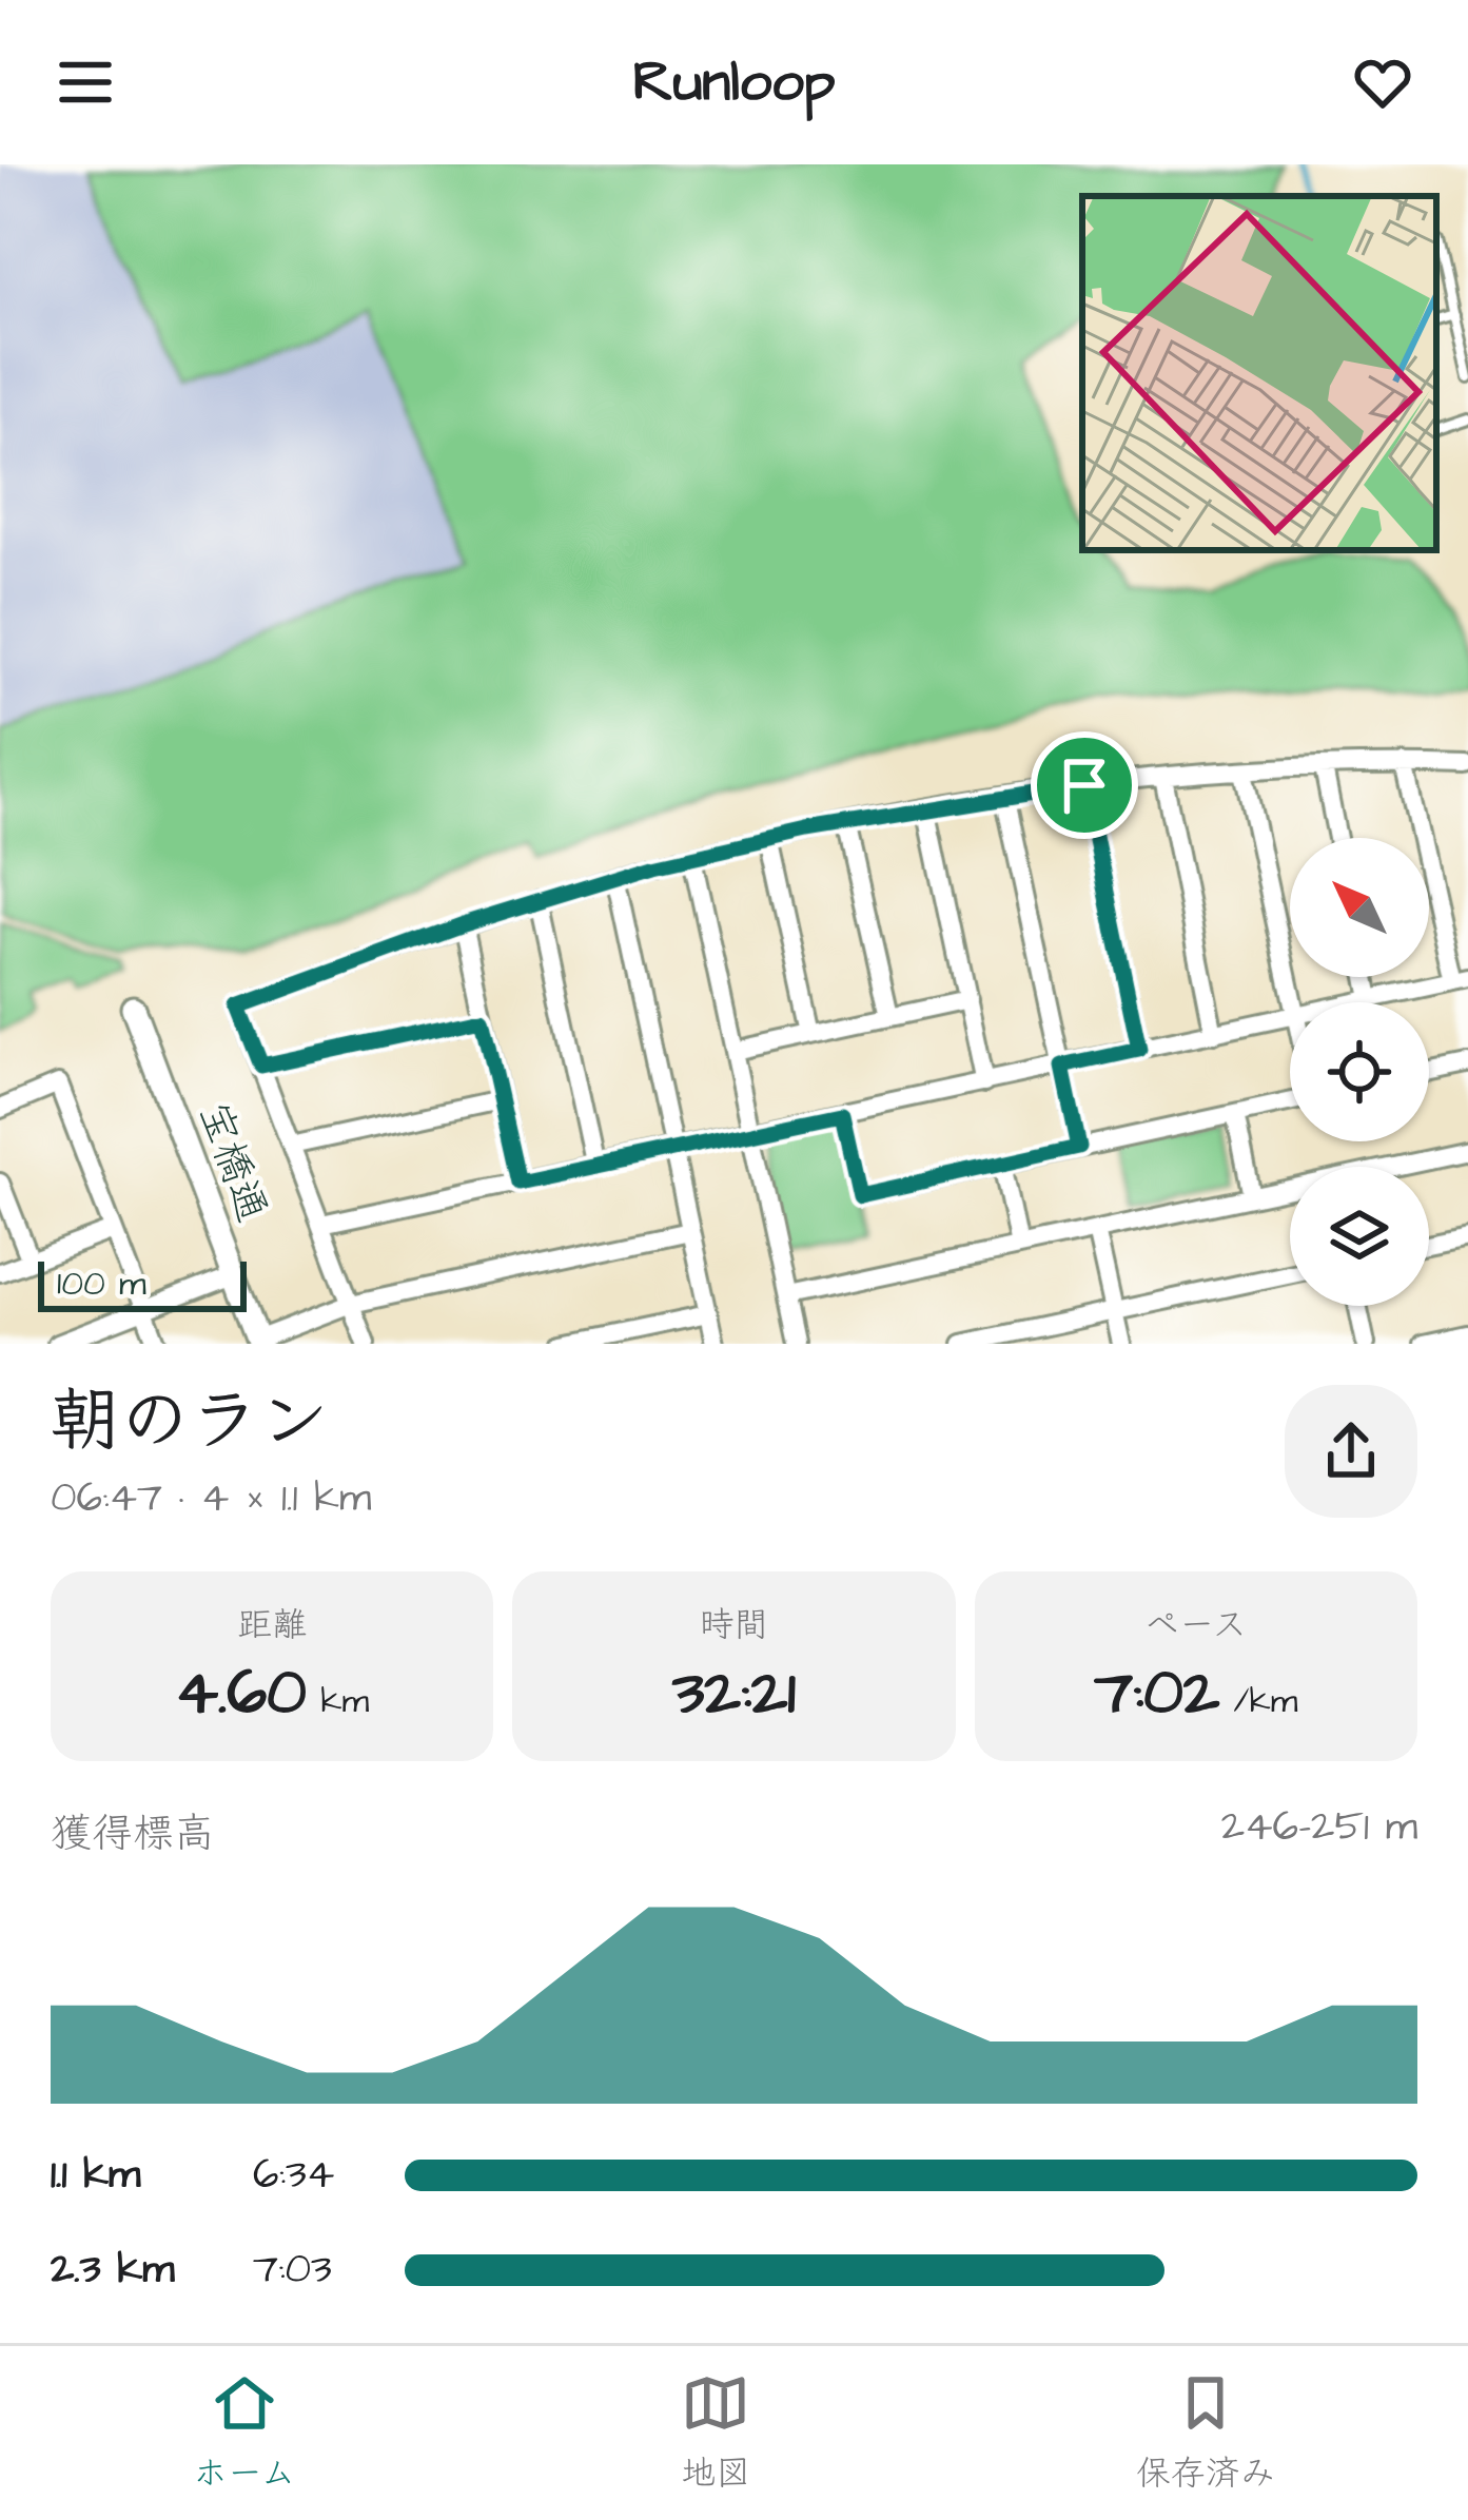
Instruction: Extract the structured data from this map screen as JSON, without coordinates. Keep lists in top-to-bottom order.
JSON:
{
  "streets": {
    "street": ["宝橋通"]
  },
  "scale_bar": "100 m",
  "north": "top left",
  "page": {
    "header": "Runloop",
    "scale": "100 m",
    "heading": ["朝のラン", "06:47 · 4 × 1.1 km"],
    "stats": [
      ["距離", "4.60 km"],
      ["時間", "32:21"],
      ["ペース", "7:02 /km"]
    ],
    "chart": ["獲得標高", "246–251 m"],
    "list": [
      {
        "name": "1.1 km",
        "note": "6:34"
      },
      {
        "name": "2.3 km",
        "note": "7:03"
      }
    ],
    "tabs": ["ホーム", "地図", "保存済み"]
  }
}
